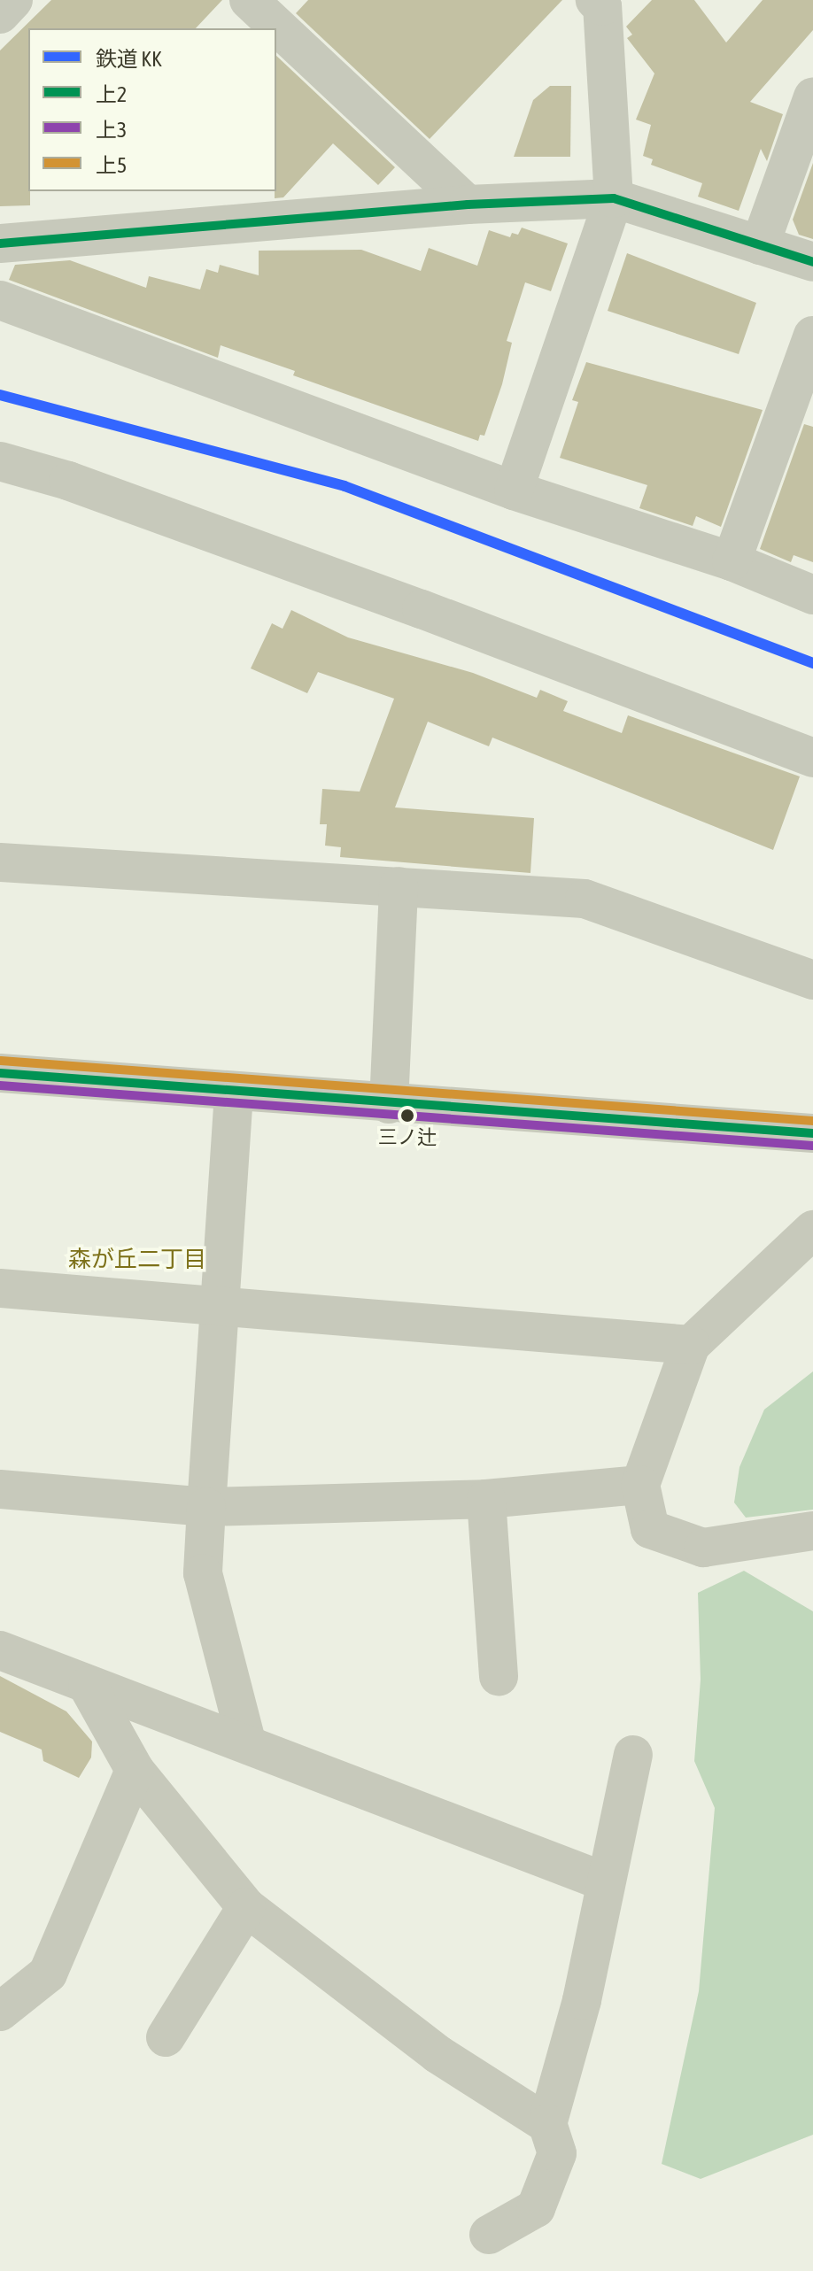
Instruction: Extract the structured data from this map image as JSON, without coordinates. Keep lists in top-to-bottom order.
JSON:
{
  "districts": ["森が丘二丁目"],
  "places": ["三ノ辻"],
  "lines": [
    "transit line 上2",
    "rail line KK",
    "transit line 上5",
    "transit line 上3"
  ],
  "legend": [
    "鉄道 KK",
    "上2",
    "上3",
    "上5"
  ]
}
